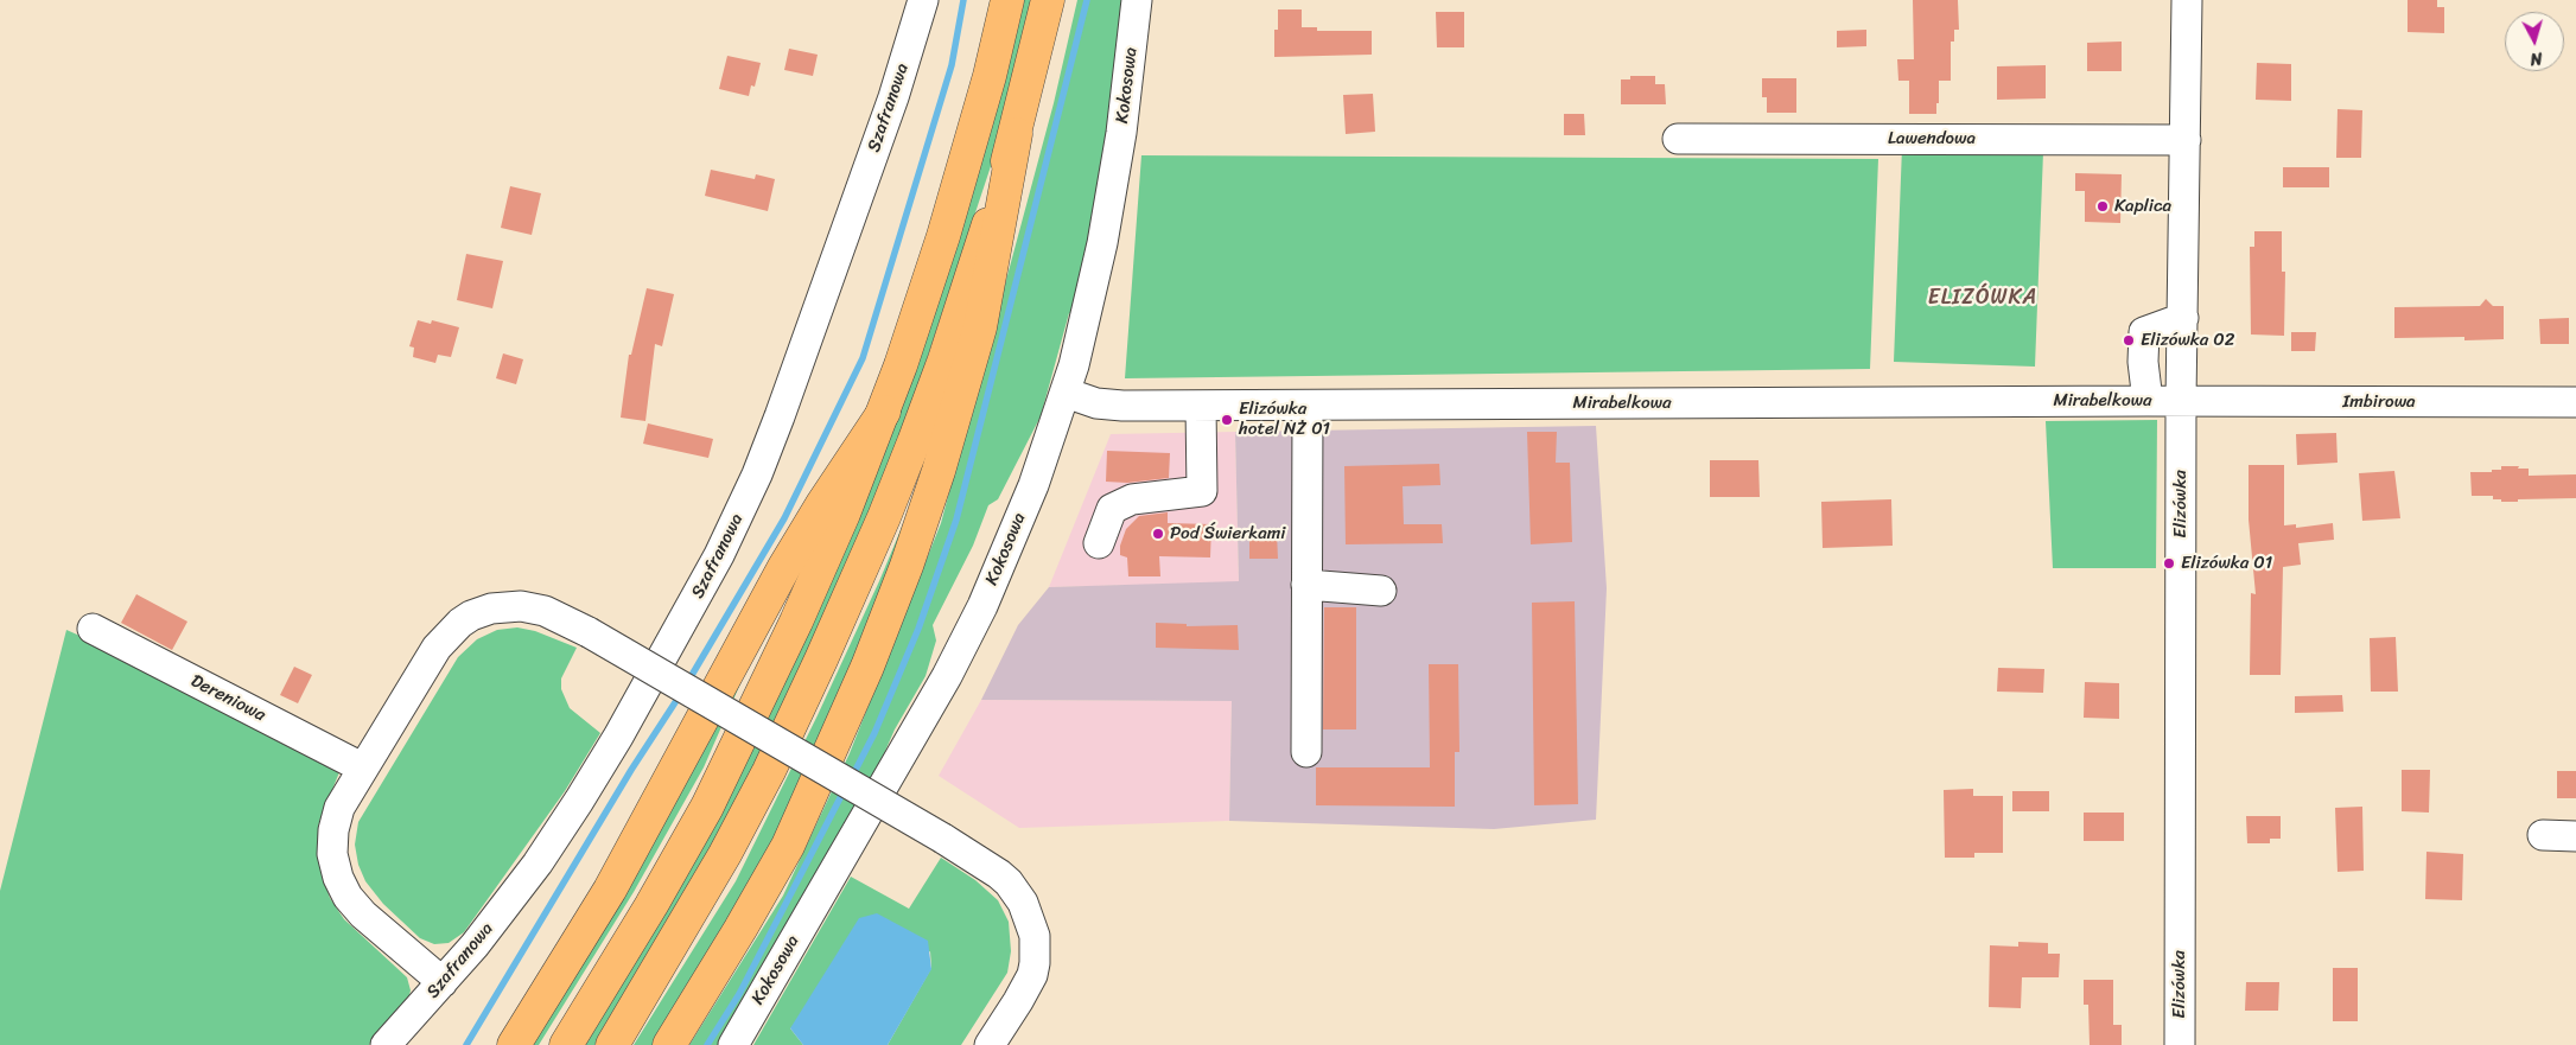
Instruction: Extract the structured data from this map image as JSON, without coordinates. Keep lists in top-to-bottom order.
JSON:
{
  "streets": {
    "street": [
      "Kokosowa",
      "Szafranowa",
      "Lawendowa",
      "Mirabelkowa",
      "Imbirowa",
      "Elizówka",
      "Dereniowa"
    ]
  },
  "crossings": [
    ["Kokosowa", "Mirabelkowa"],
    ["Lawendowa", "Elizówka"],
    ["Mirabelkowa", "Imbirowa"],
    ["Mirabelkowa", "Elizówka"],
    ["Imbirowa", "Elizówka"]
  ],
  "districts": ["ELIZÓWKA"],
  "places": [
    "Kaplica",
    "Elizówka 02",
    "Elizówka hotel NŻ 01",
    "Pod Świerkami",
    "Elizówka 01"
  ],
  "north": "bottom"
}
